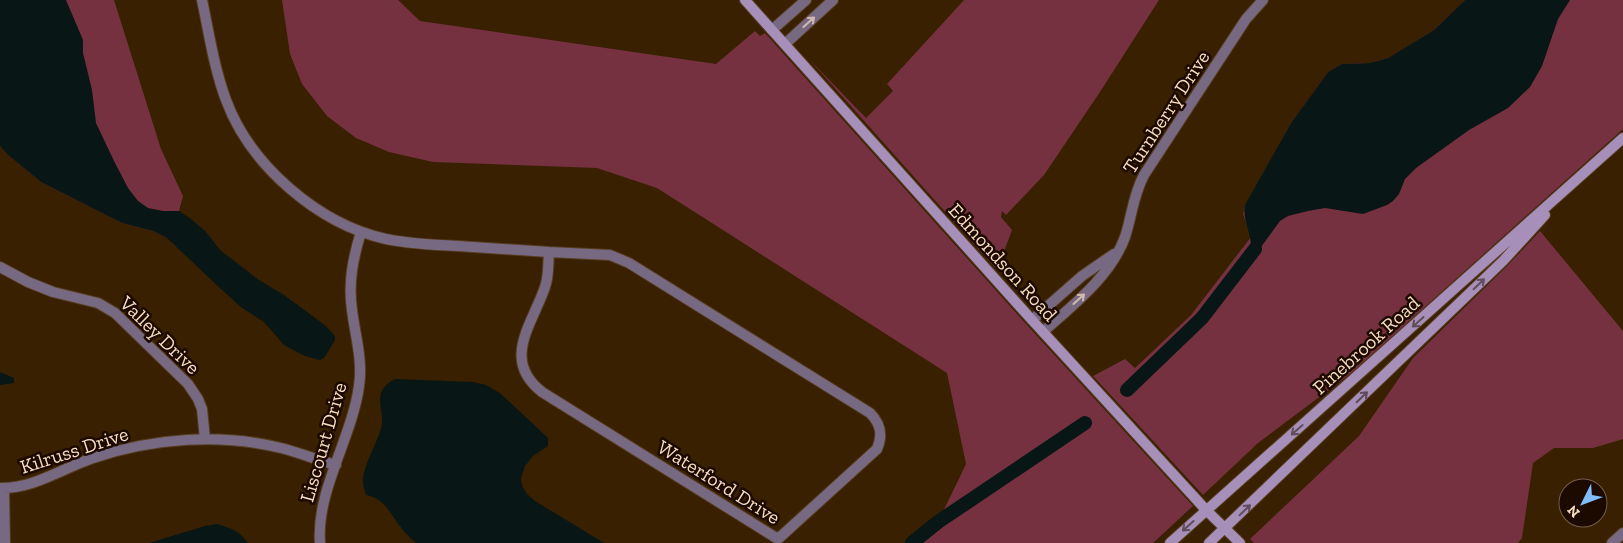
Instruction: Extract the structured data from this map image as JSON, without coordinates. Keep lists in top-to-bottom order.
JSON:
{
  "streets": {
    "street": [
      "Turnberry Drive",
      "Edmondson Road",
      "Valley Drive",
      "Pinebrook Road",
      "Liscourt Drive",
      "Kilruss Drive",
      "Waterford Drive"
    ]
  },
  "crossings": [
    ["Turnberry Drive", "Edmondson Road"],
    ["Edmondson Road", "Pinebrook Road"],
    ["Valley Drive", "Kilruss Drive"],
    ["Liscourt Drive", "Kilruss Drive"],
    ["Liscourt Drive", "Waterford Drive"]
  ],
  "north": "bottom left"
}
